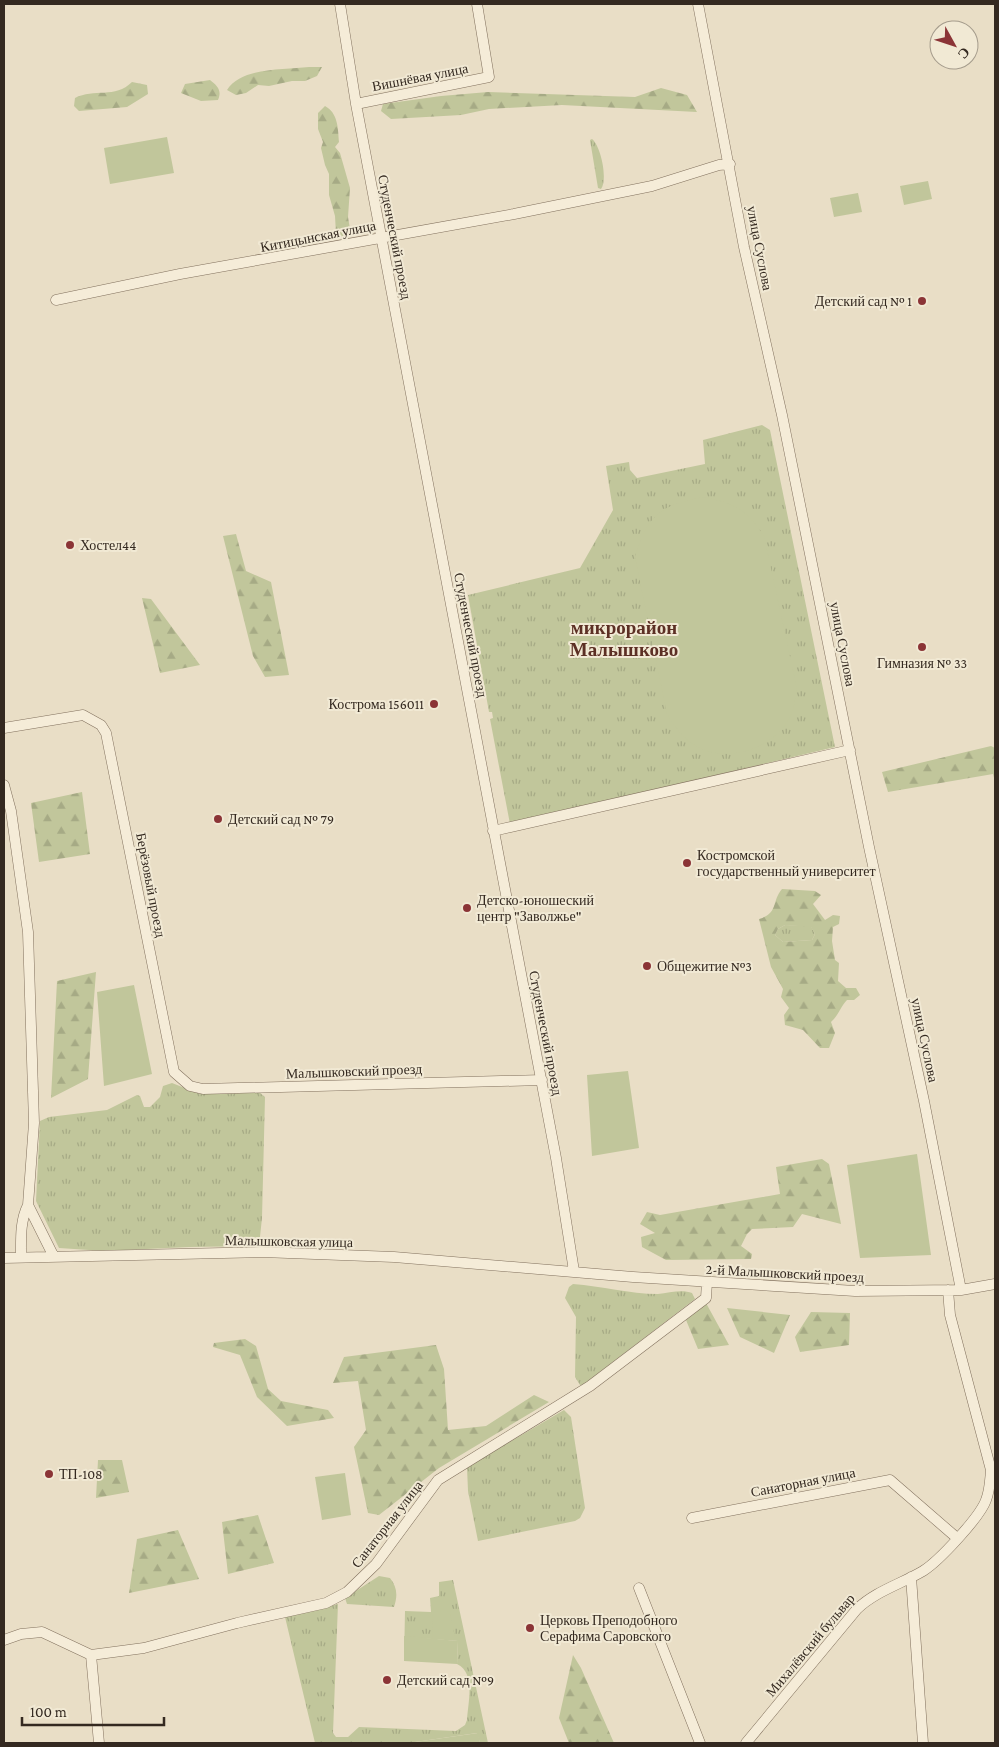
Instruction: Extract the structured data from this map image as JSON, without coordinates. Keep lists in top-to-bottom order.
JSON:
{
  "streets": {
    "street": [
      "Вишнёвая улица",
      "Китицынская улица",
      "Студенческий проезд",
      "улица Суслова",
      "Берёзовый проезд",
      "Малышковский проезд",
      "Малышковская улица",
      "2-й Малышковский проезд",
      "Санаторная улица",
      "Михалёвский бульвар"
    ]
  },
  "crossings": [
    ["Вишнёвая улица", "Студенческий проезд"],
    ["Китицынская улица", "Студенческий проезд"],
    ["Китицынская улица", "улица Суслова"],
    ["Студенческий проезд", "Малышковский проезд"],
    ["Студенческий проезд", "Малышковская улица"],
    ["Студенческий проезд", "2-й Малышковский проезд"],
    ["улица Суслова", "2-й Малышковский проезд"],
    ["Берёзовый проезд", "Малышковский проезд"],
    ["Малышковская улица", "2-й Малышковский проезд"],
    ["2-й Малышковский проезд", "Санаторная улица"],
    ["2-й Малышковский проезд", "Михалёвский бульвар"],
    ["Санаторная улица", "Михалёвский бульвар"]
  ],
  "districts": ["микрорайон Малышково"],
  "places": [
    "Детский сад № 1",
    "Хостел44",
    "Гимназия № 33",
    "Кострома 156011",
    "Детский сад № 79",
    "Костромской государственный университет",
    "Детско-юношеский центр \"Заволжье\"",
    "Общежитие №3",
    "ТП-108",
    "Церковь Преподобного Серафима Саровского",
    "Детский сад №9"
  ],
  "scale_bar": "100 m",
  "north": "bottom right"
}
